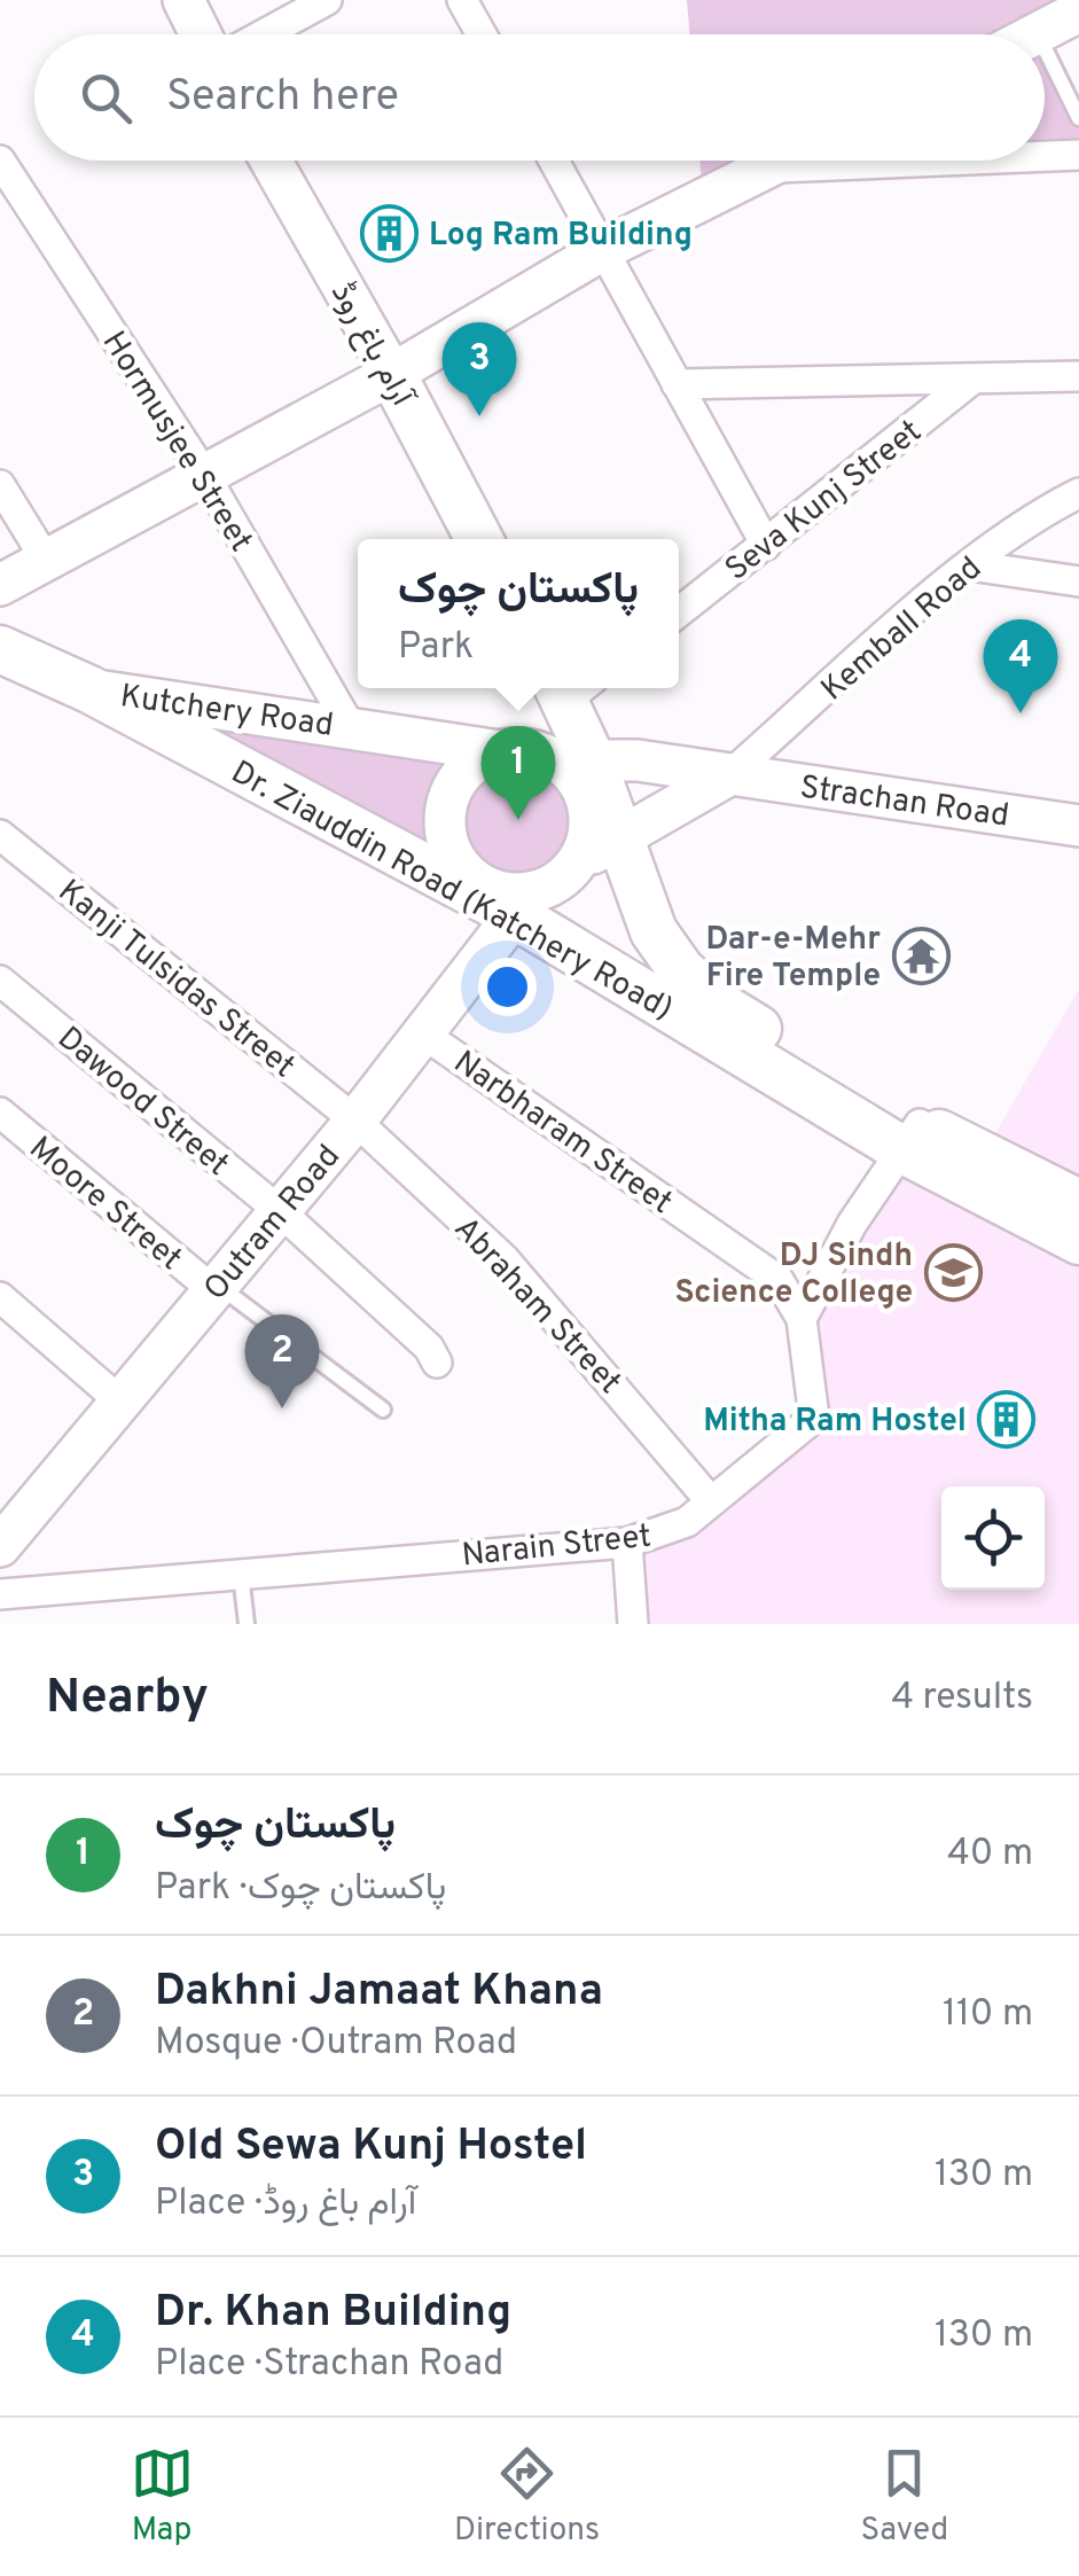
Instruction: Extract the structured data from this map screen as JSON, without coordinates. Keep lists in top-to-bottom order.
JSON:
{
  "streets": {
    "main road": [
      "آرام باغ روڈ",
      "Kutchery Road",
      "Strachan Road",
      "Dr. Ziauddin Road (Katchery Road)",
      "Outram Road"
    ],
    "street": [
      "Hormusjee Street",
      "Seva Kunj Street",
      "Kemball Road",
      "Kanji Tulsidas Street",
      "Dawood Street",
      "Narbharam Street",
      "Moore Street",
      "Abraham Street",
      "Narain Street"
    ]
  },
  "crossings": [
    ["Hormusjee Street", "Kutchery Road"],
    ["Kemball Road", "Strachan Road"],
    ["Kutchery Road", "Strachan Road"],
    ["Kutchery Road", "Dr. Ziauddin Road (Katchery Road)"],
    ["Dr. Ziauddin Road (Katchery Road)", "Outram Road"],
    ["Kanji Tulsidas Street", "Outram Road"],
    ["Kanji Tulsidas Street", "Abraham Street"],
    ["Dawood Street", "Outram Road"],
    ["Narbharam Street", "Outram Road"],
    ["Narbharam Street", "Narain Street"],
    ["Moore Street", "Outram Road"],
    ["Outram Road", "Abraham Street"],
    ["Abraham Street", "Narain Street"]
  ],
  "places": {
    "building": ["Log Ram Building", "Mitha Ram Hostel"],
    "temple": ["Dar-e-Mehr Fire Temple"],
    "school or university": ["DJ Sindh Science College"]
  },
  "page": {
    "search": "Search here",
    "pins": [
      "3",
      "4",
      "1",
      "2"
    ],
    "popup": ["پاکستان چوک", "Park"],
    "heading": ["Nearby", "4 results"],
    "list": [
      {
        "mark": "1",
        "name": "پاکستان چوک",
        "note": "Park · پاکستان چوک",
        "value": "40 m"
      },
      {
        "mark": "2",
        "name": "Dakhni Jamaat Khana",
        "note": "Mosque · Outram Road",
        "value": "110 m"
      },
      {
        "mark": "3",
        "name": "Old Sewa Kunj Hostel",
        "note": "Place · آرام باغ روڈ",
        "value": "130 m"
      },
      {
        "mark": "4",
        "name": "Dr. Khan Building",
        "note": "Place · Strachan Road",
        "value": "130 m"
      }
    ],
    "nav": ["Map", "Directions", "Saved"]
  }
}
